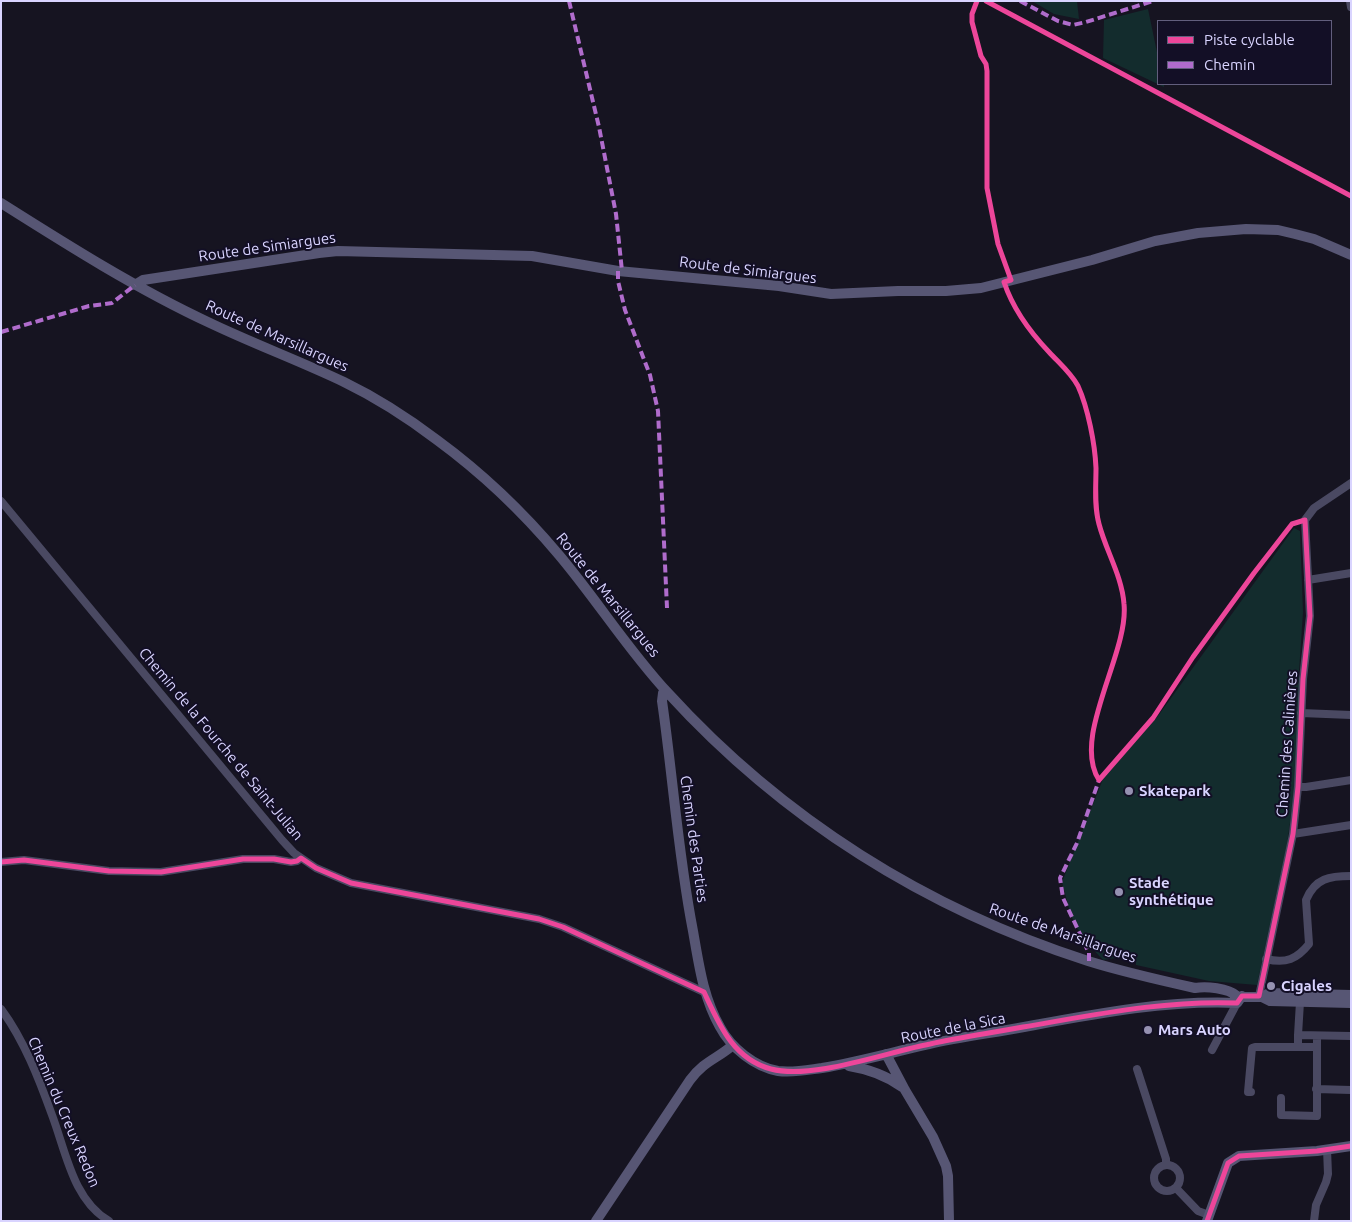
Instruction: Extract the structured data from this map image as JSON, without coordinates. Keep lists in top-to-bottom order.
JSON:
{
  "streets": {
    "street": [
      "Route de Simiargues",
      "Route de Marsillargues",
      "Chemin de la Fourche de Saint-Julian",
      "Chemin des Calinières",
      "Chemin des Parties",
      "Route de la Sica",
      "Chemin du Creux Redon"
    ]
  },
  "crossings": [
    ["Route de Simiargues", "Route de Marsillargues"],
    ["Route de Marsillargues", "Chemin des Calinières"],
    ["Route de Marsillargues", "Chemin des Parties"],
    ["Route de Marsillargues", "Route de la Sica"],
    ["Chemin de la Fourche de Saint-Julian", "Chemin des Parties"],
    ["Chemin de la Fourche de Saint-Julian", "Route de la Sica"],
    ["Chemin des Parties", "Route de la Sica"]
  ],
  "places": [
    "Skatepark",
    "Stade synthétique",
    "Cigales",
    "Mars Auto"
  ],
  "legend": ["Piste cyclable", "Chemin"]
}
